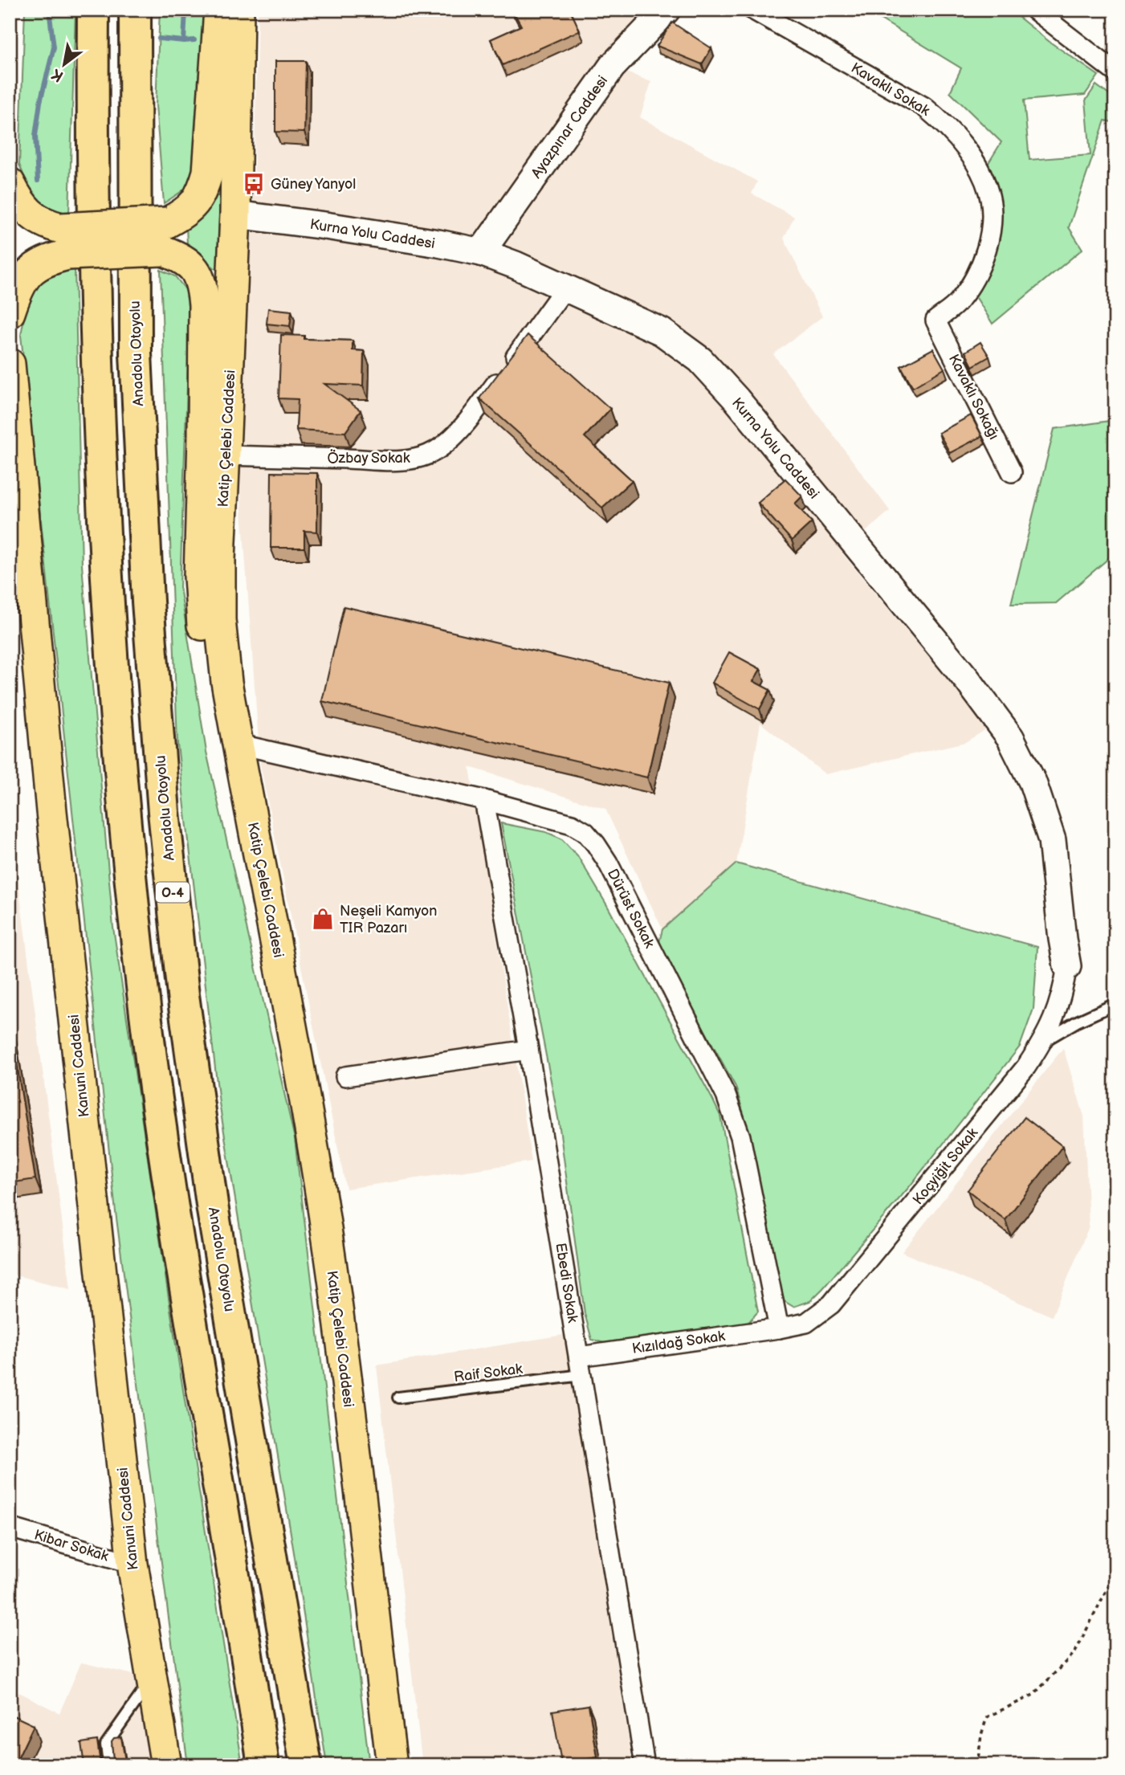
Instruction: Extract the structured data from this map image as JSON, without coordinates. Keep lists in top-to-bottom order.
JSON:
{
  "streets": {
    "highway": ["Anadolu Otoyolu", "O-4"],
    "main road": ["Katip Çelebi Caddesi", "Kanuni Caddesi"],
    "street": [
      "Kavaklı Sokak",
      "Ayazpınar Caddesi",
      "Kurna Yolu Caddesi",
      "Kavaklı Sokağı",
      "Özbay Sokak",
      "Dürüst Sokak",
      "Koçyiğit Sokak",
      "Ebedi Sokak",
      "Kızıldağ Sokak",
      "Kibar Sokak"
    ],
    "lane": ["Raif Sokak"]
  },
  "crossings": [
    ["Kavaklı Sokak", "Kavaklı Sokağı"],
    ["Ayazpınar Caddesi", "Kurna Yolu Caddesi"],
    ["Kurna Yolu Caddesi", "Katip Çelebi Caddesi"],
    ["Kurna Yolu Caddesi", "Özbay Sokak"],
    ["Kurna Yolu Caddesi", "Koçyiğit Sokak"],
    ["Katip Çelebi Caddesi", "Özbay Sokak"],
    ["Katip Çelebi Caddesi", "Dürüst Sokak"],
    ["Dürüst Sokak", "Koçyiğit Sokak"],
    ["Dürüst Sokak", "Ebedi Sokak"],
    ["Dürüst Sokak", "Kızıldağ Sokak"],
    ["Kanuni Caddesi", "Kibar Sokak"],
    ["Koçyiğit Sokak", "Kızıldağ Sokak"],
    ["Ebedi Sokak", "Kızıldağ Sokak"],
    ["Ebedi Sokak", "Raif Sokak"]
  ],
  "places": {
    "bus stop": ["Güney Yanyol"],
    "shop": ["Neşeli Kamyon TIR Pazarı"]
  },
  "north": "bottom left"
}
